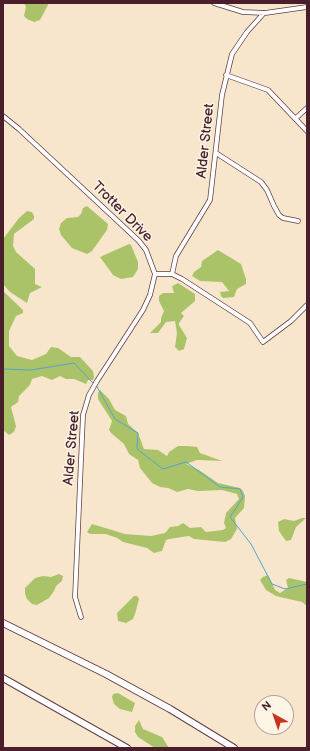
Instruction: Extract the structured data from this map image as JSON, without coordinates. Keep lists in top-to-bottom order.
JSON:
{
  "streets": {
    "street": ["Alder Street", "Trotter Drive"]
  },
  "crossings": [
    ["Alder Street", "Trotter Drive"]
  ],
  "north": "top left"
}
